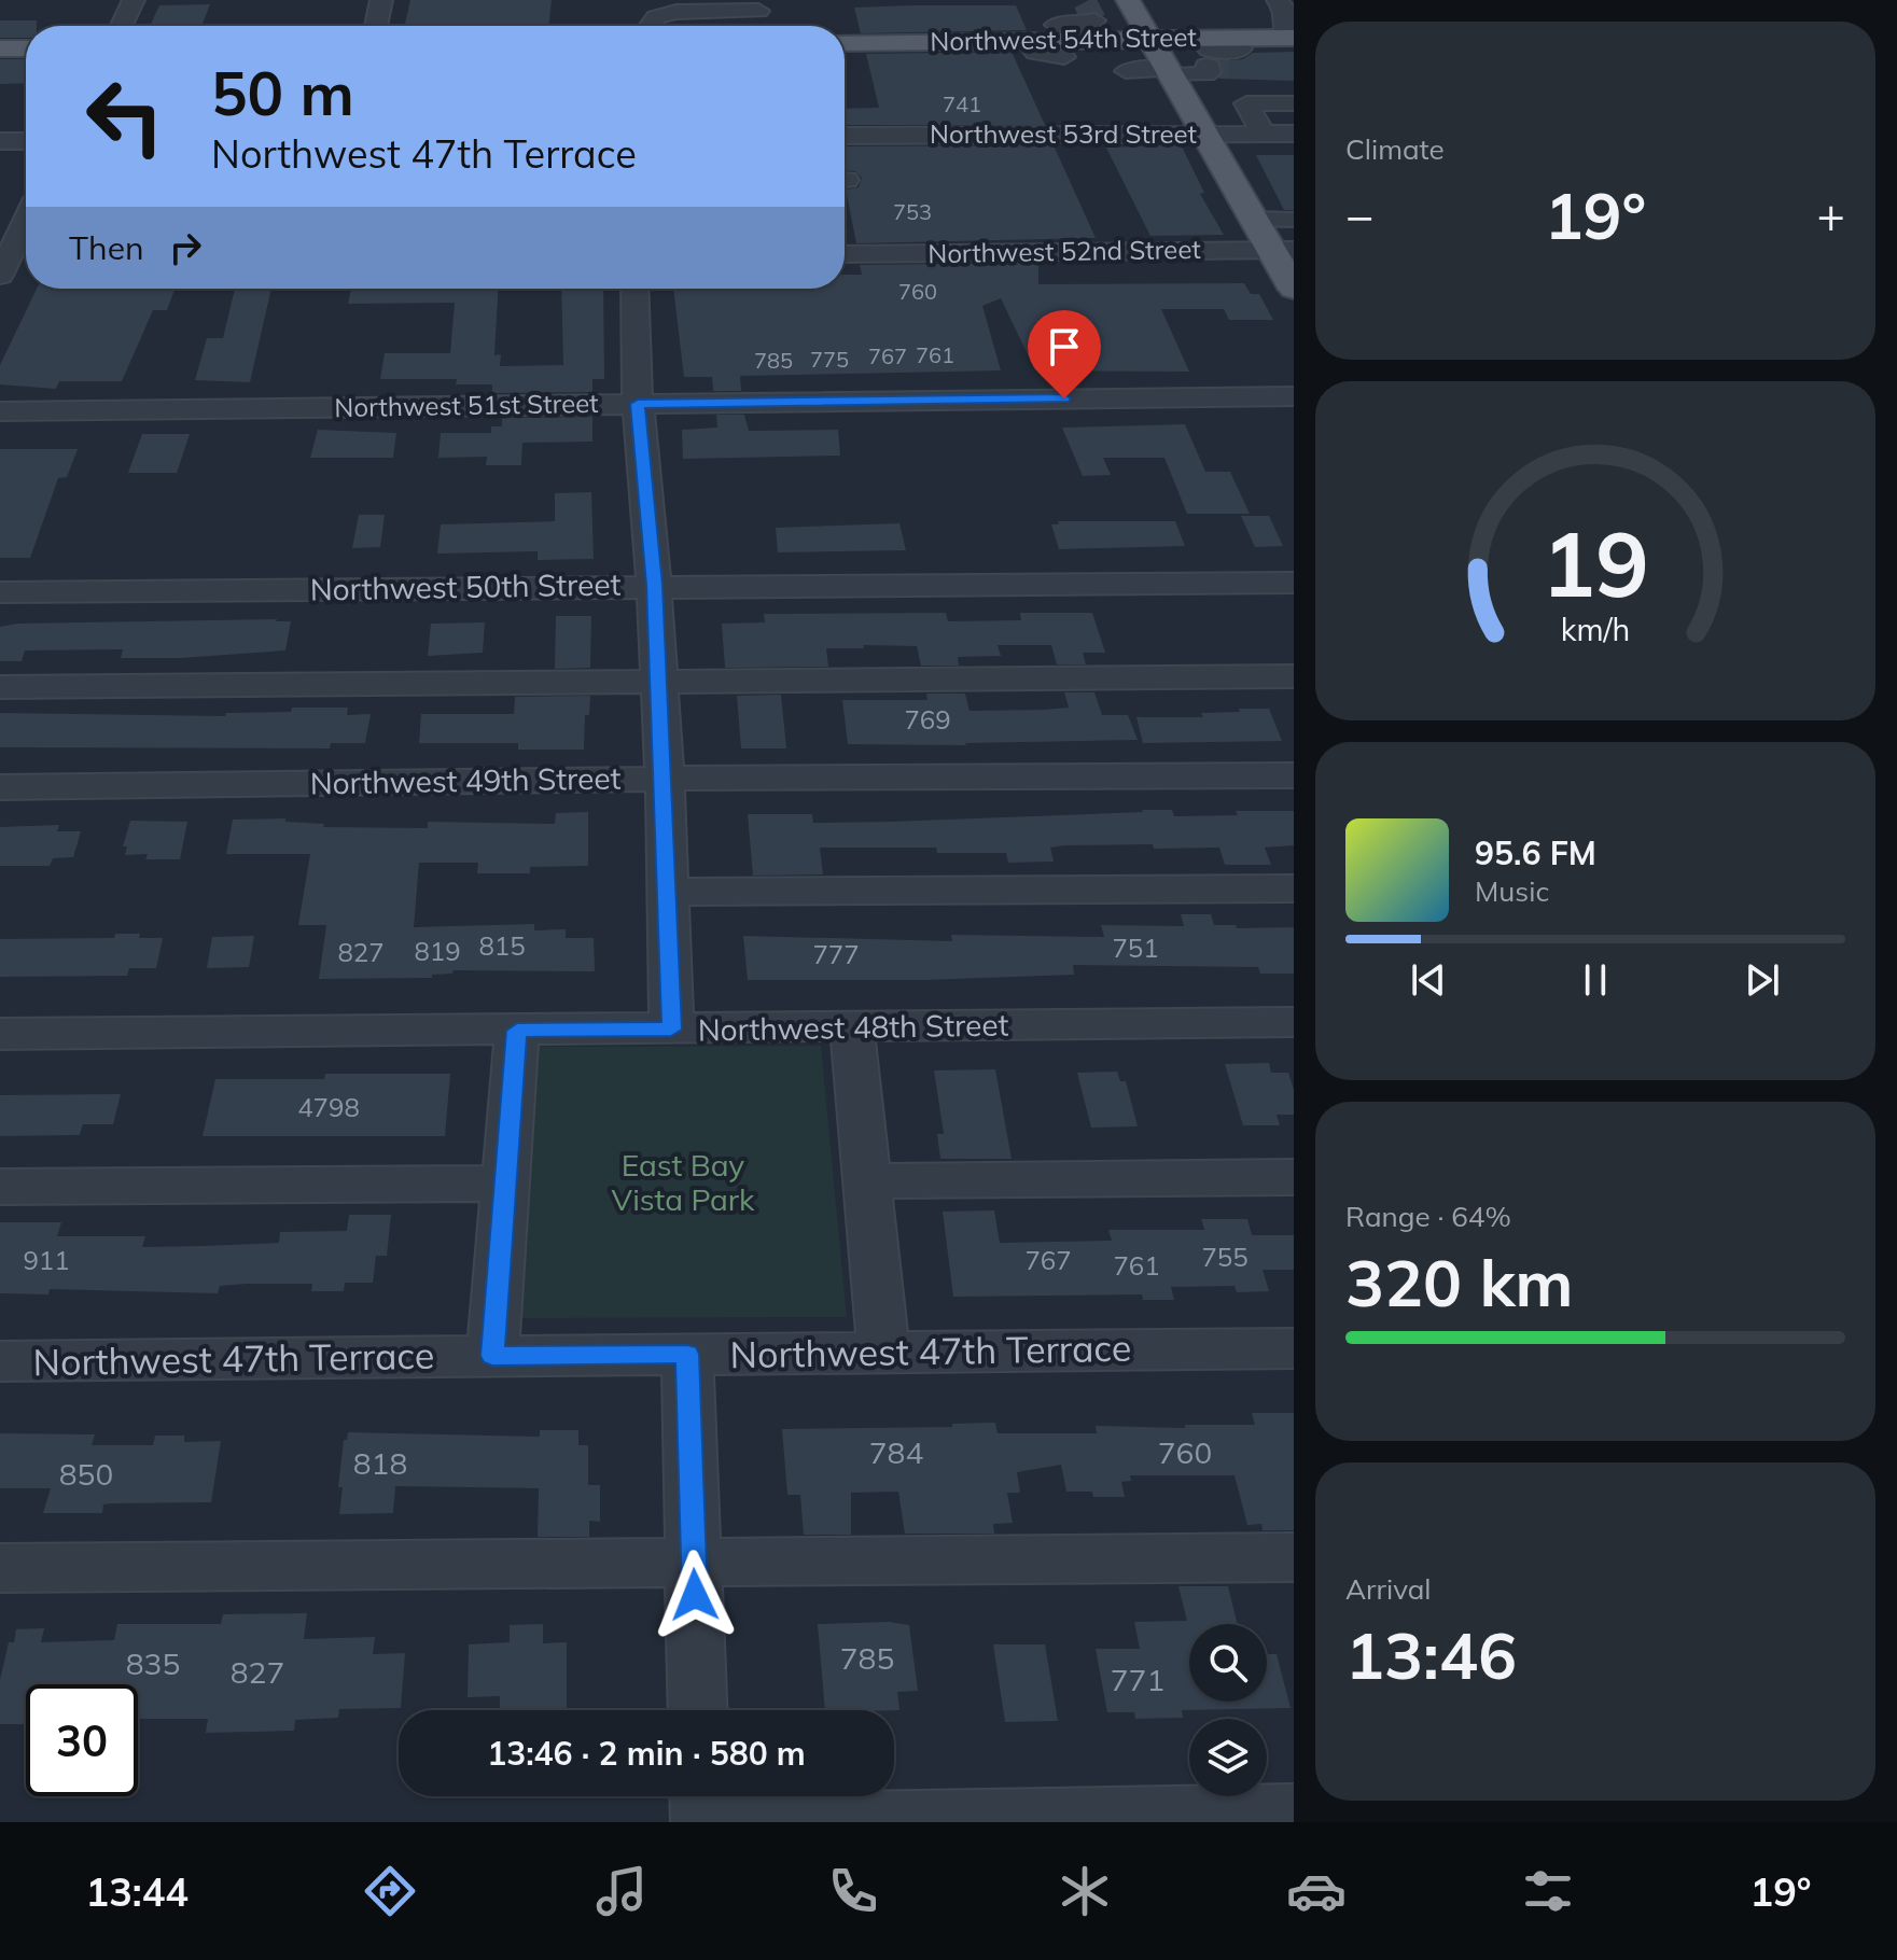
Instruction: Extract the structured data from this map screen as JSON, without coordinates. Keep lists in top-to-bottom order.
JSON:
{
  "streets": {
    "main road": ["Northwest 54th Street"],
    "street": [
      "Northwest 53rd Street",
      "Northwest 52nd Street",
      "Northwest 51st Street",
      "Northwest 50th Street",
      "Northwest 49th Street",
      "Northwest 48th Street",
      "Northwest 47th Terrace"
    ]
  },
  "parks": ["East Bay Vista Park"],
  "house_numbers": [
    "741",
    "753",
    "760",
    "761",
    "767",
    "775",
    "785",
    "769",
    "815",
    "751",
    "819",
    "827",
    "777",
    "4798",
    "755",
    "911",
    "767",
    "761",
    "784",
    "760",
    "818",
    "850",
    "785",
    "835",
    "827",
    "771"
  ],
  "page": {
    "tile": [
      "Climate",
      ["Range · 64%", "320 km"],
      ["Arrival", "13:46"]
    ],
    "turn": ["50 m", "Northwest 47th Terrace"],
    "heat": ["−", "19°", "+"],
    "then": "Then",
    "song": ["95.6 FM", "Music"],
    "limit": "30",
    "trip": "13:46 · 2 min · 580 m",
    "tabs": ["13:44", "19°"],
    "gauge": ["19", "km/h"]
  }
}
